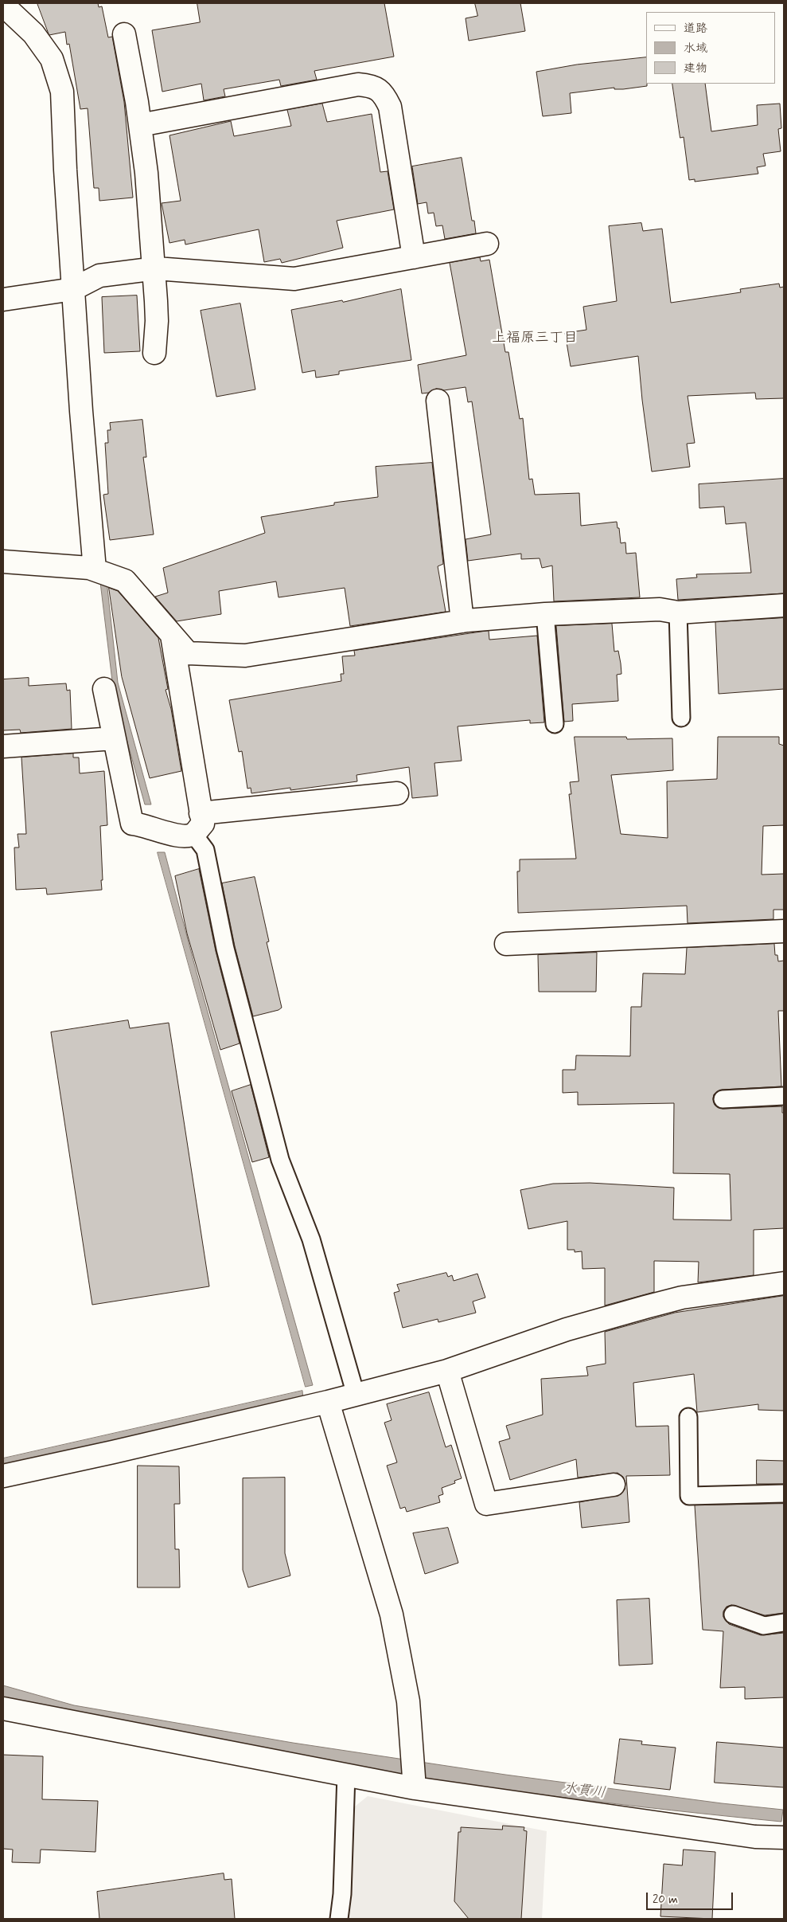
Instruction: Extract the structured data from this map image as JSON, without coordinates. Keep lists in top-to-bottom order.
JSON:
{
  "districts": ["上福原三丁目"],
  "water": ["水貫川"],
  "legend": ["道路", "水域", "建物"],
  "scale_bar": "20 m"
}
